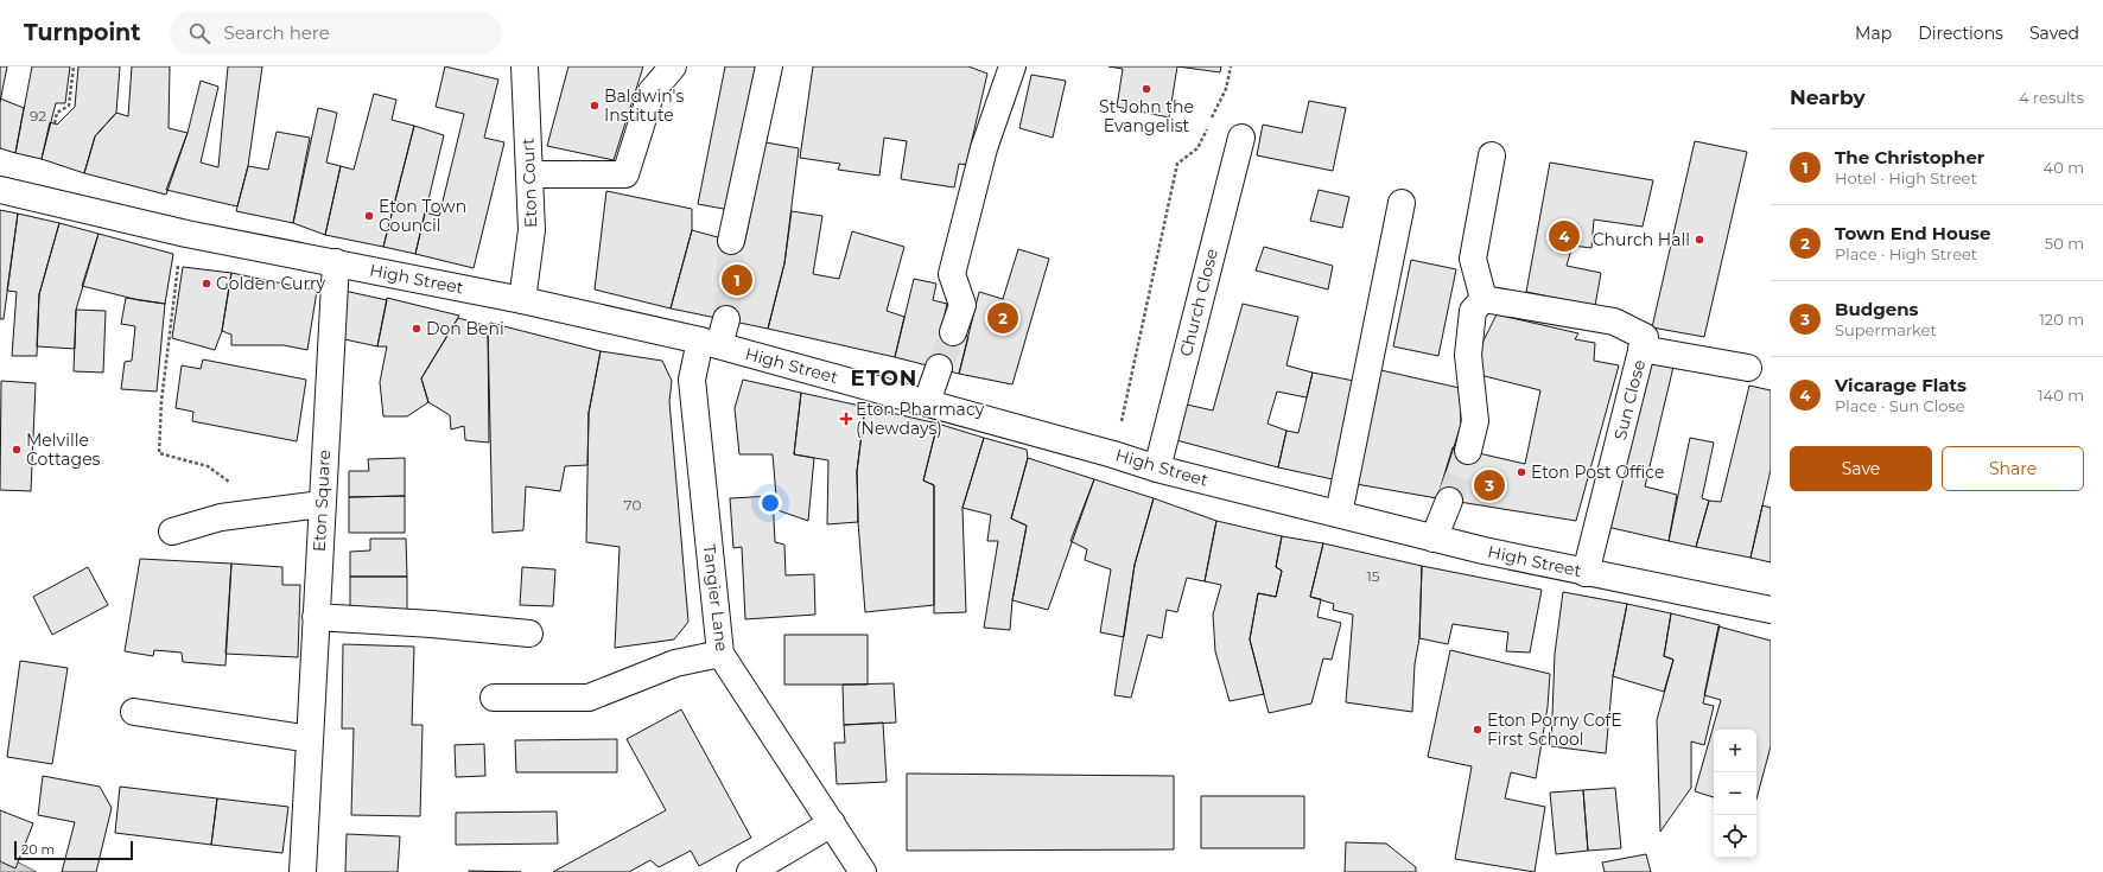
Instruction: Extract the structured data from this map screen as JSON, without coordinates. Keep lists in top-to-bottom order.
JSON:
{
  "streets": {
    "street": [
      "Eton Court",
      "High Street",
      "Church Close",
      "Sun Close",
      "Eton Square",
      "Tangier Lane"
    ]
  },
  "crossings": [
    ["Eton Court", "High Street"],
    ["High Street", "Church Close"],
    ["High Street", "Sun Close"],
    ["High Street", "Eton Square"],
    ["High Street", "Tangier Lane"]
  ],
  "districts": ["ETON"],
  "places": {
    "other": [
      "St John the Evangelist",
      "Baldwin's Institute",
      "Eton Town Council",
      "Church Hall",
      "Golden Curry",
      "Don Beni",
      "Melville Cottages",
      "Eton Post Office",
      "Eton Porny CofE First School"
    ],
    "health": ["Eton Pharmacy (Newdays)"]
  },
  "house_numbers": ["92", "70", "15"],
  "scale_bar": "20 m",
  "page": {
    "header": "Turnpoint",
    "search": "Search here",
    "nav": ["Map", "Directions", "Saved"],
    "heading": ["Nearby", "4 results"],
    "list": [
      {
        "mark": "1",
        "name": "The Christopher",
        "note": "Hotel · High Street",
        "value": "40 m"
      },
      {
        "mark": "2",
        "name": "Town End House",
        "note": "Place · High Street",
        "value": "50 m"
      },
      {
        "mark": "3",
        "name": "Budgens",
        "note": "Supermarket",
        "value": "120 m"
      },
      {
        "mark": "4",
        "name": "Vicarage Flats",
        "note": "Place · Sun Close",
        "value": "140 m"
      }
    ],
    "pins": [
      "4",
      "1",
      "2",
      "3"
    ],
    "buttons": ["Save", "Share"],
    "map_buttons": ["+", "−"],
    "scale": "20 m"
  }
}
